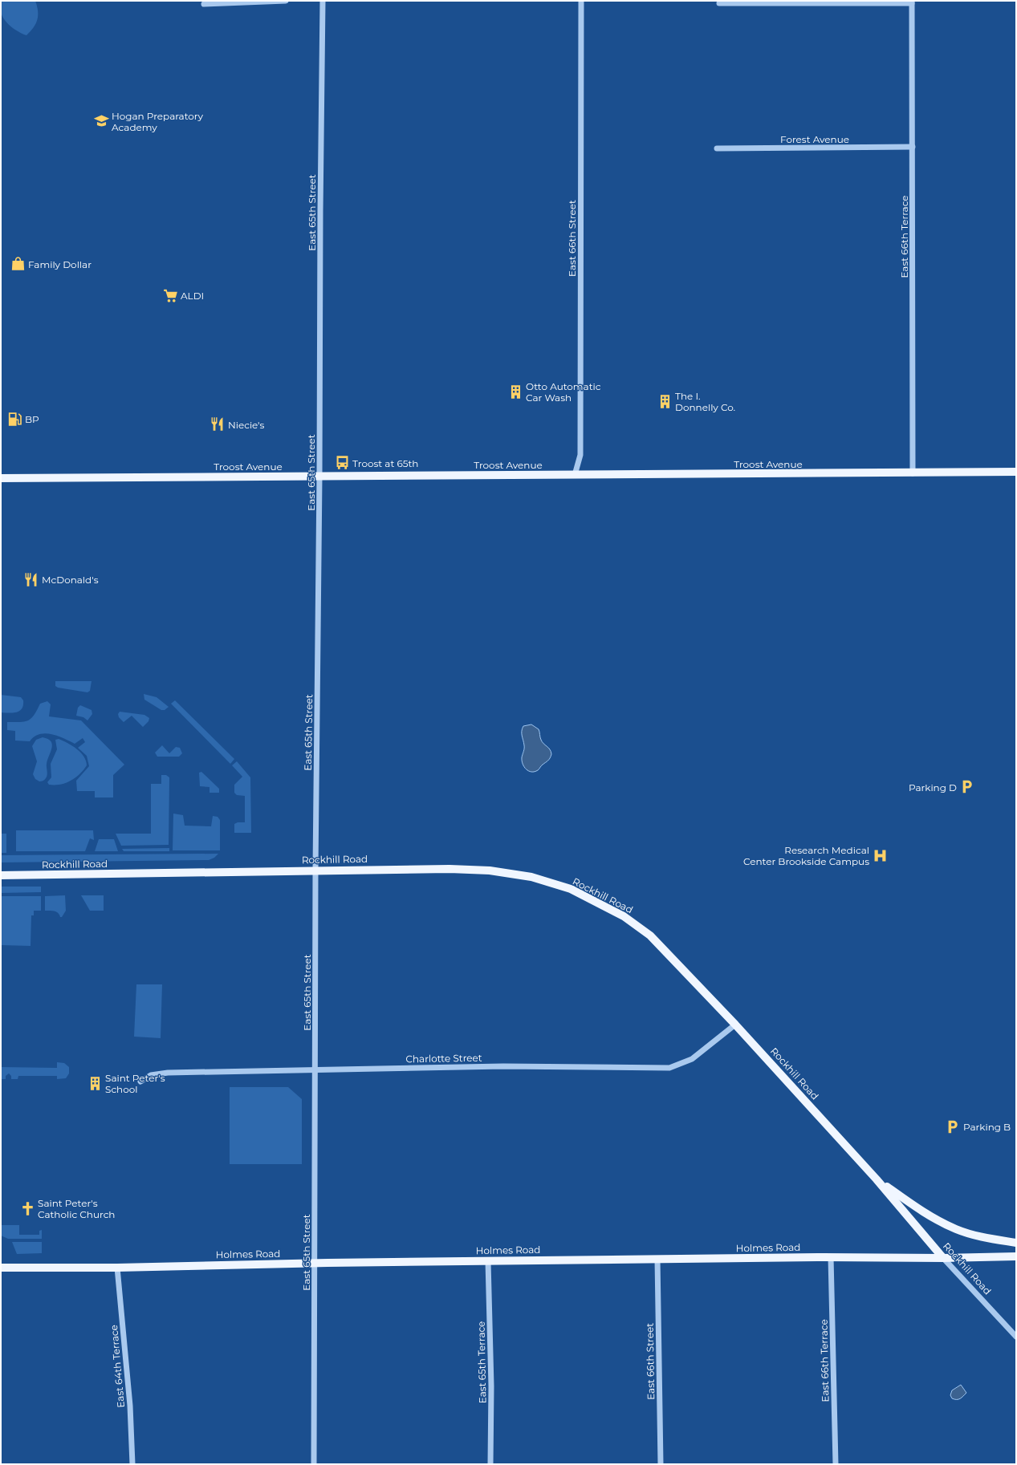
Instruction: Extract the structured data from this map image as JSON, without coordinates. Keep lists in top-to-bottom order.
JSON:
{
  "streets": {
    "main road": ["Troost Avenue", "Rockhill Road", "Holmes Road"],
    "street": [
      "Forest Avenue",
      "East 65th Street",
      "East 66th Terrace",
      "East 66th Street",
      "Charlotte Street",
      "East 65th Terrace",
      "East 64th Terrace"
    ]
  },
  "crossings": [
    ["Forest Avenue", "East 66th Terrace"],
    ["East 65th Street", "Troost Avenue"],
    ["East 65th Street", "Rockhill Road"],
    ["East 65th Street", "Charlotte Street"],
    ["East 65th Street", "Holmes Road"],
    ["East 66th Terrace", "Troost Avenue"],
    ["East 66th Terrace", "Holmes Road"],
    ["East 66th Street", "Troost Avenue"],
    ["East 66th Street", "Holmes Road"],
    ["Rockhill Road", "Charlotte Street"],
    ["Rockhill Road", "Holmes Road"],
    ["Holmes Road", "East 65th Terrace"],
    ["Holmes Road", "East 64th Terrace"]
  ],
  "places": {
    "school or university": ["Hogan Preparatory Academy"],
    "shop": ["Family Dollar"],
    "supermarket": ["ALDI"],
    "building": ["Otto Automatic Car Wash", "The I. Donnelly Co.", "Saint Peter's School"],
    "fuel station": ["BP"],
    "restaurant": ["Niecie's", "McDonald's"],
    "bus stop": ["Troost at 65th"],
    "parking": ["Parking D", "Parking B"],
    "hospital": ["Research Medical Center Brookside Campus"],
    "church": ["Saint Peter's Catholic Church"]
  }
}
